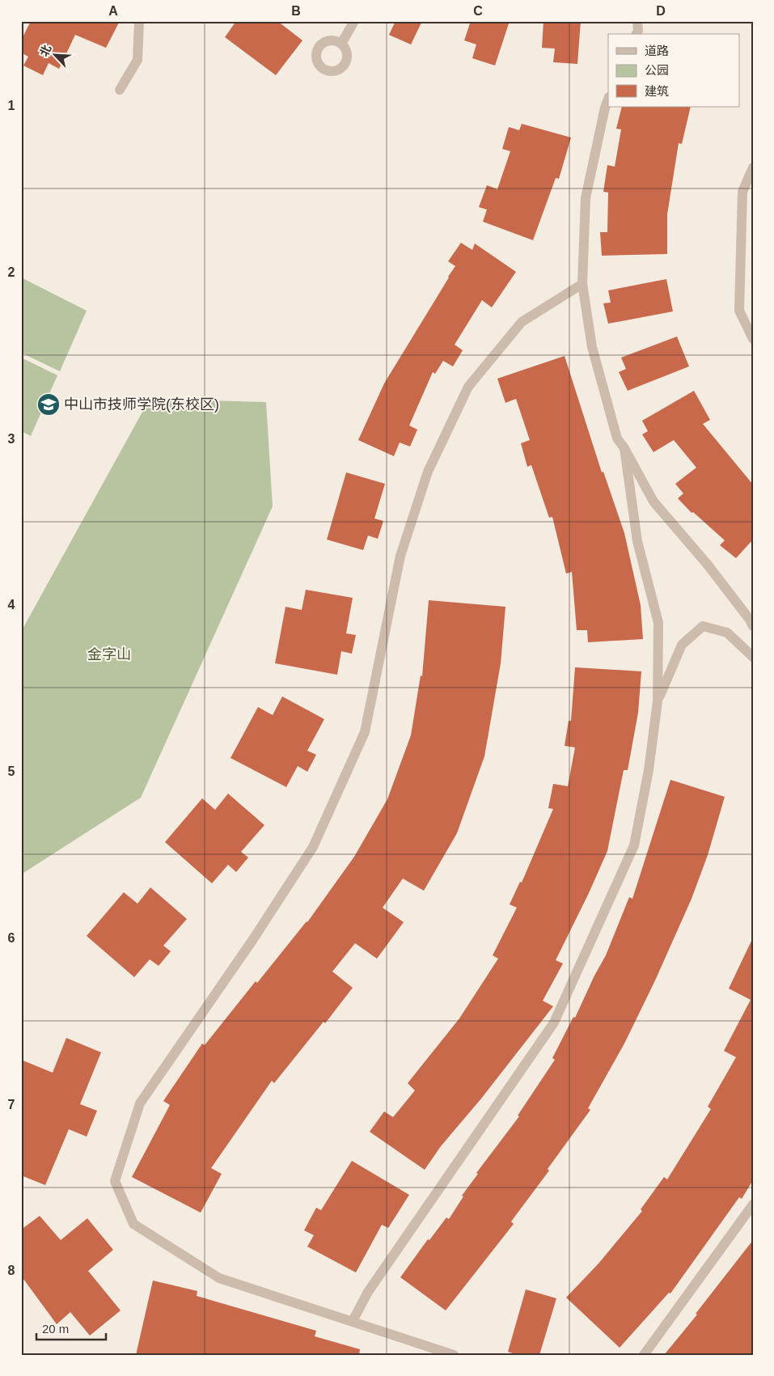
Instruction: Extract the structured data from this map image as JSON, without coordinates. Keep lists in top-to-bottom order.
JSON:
{
  "parks": ["金字山"],
  "places": {
    "school or university": ["中山市技师学院(东校区)"]
  },
  "legend": ["道路", "公园", "建筑"],
  "scale_bar": "20 m",
  "north": "top left",
  "grid": {
    "columns": [
      "A",
      "B",
      "C",
      "D"
    ],
    "rows": [
      "1",
      "2",
      "3",
      "4",
      "5",
      "6",
      "7",
      "8"
    ]
  }
}
